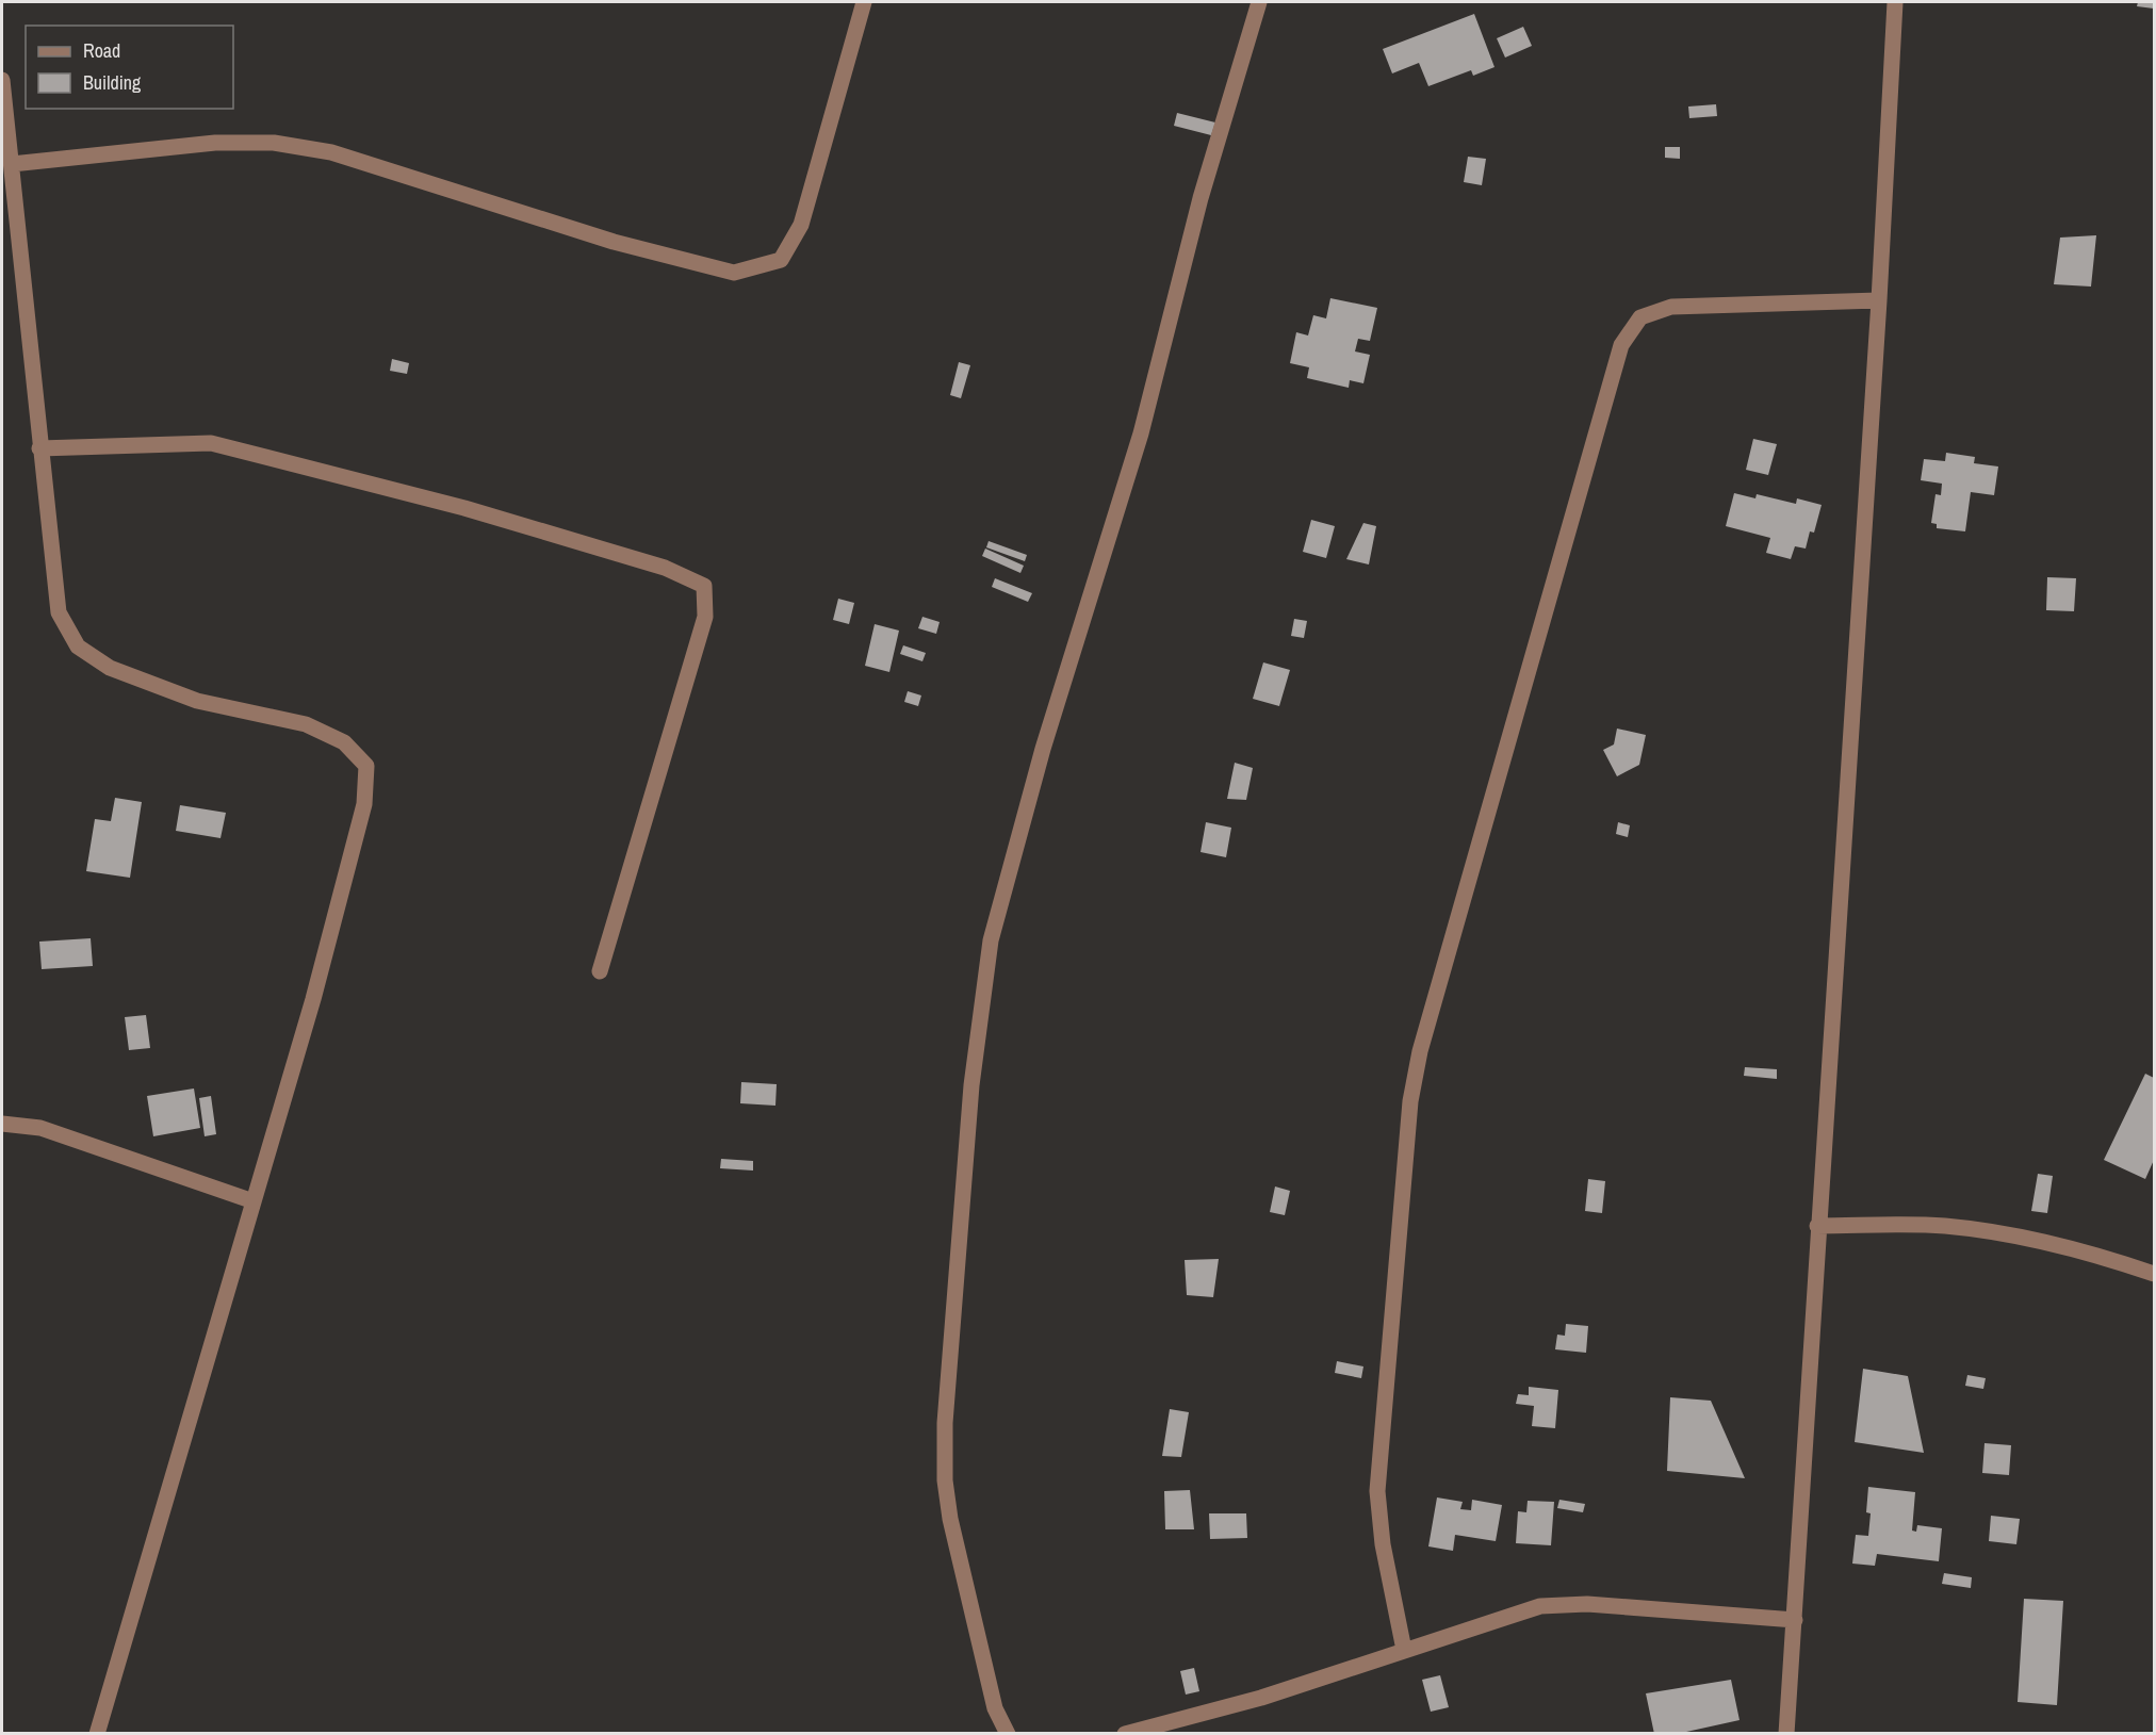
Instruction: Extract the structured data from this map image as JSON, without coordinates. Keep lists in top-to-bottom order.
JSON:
{
  "legend": ["Road", "Building"]
}
